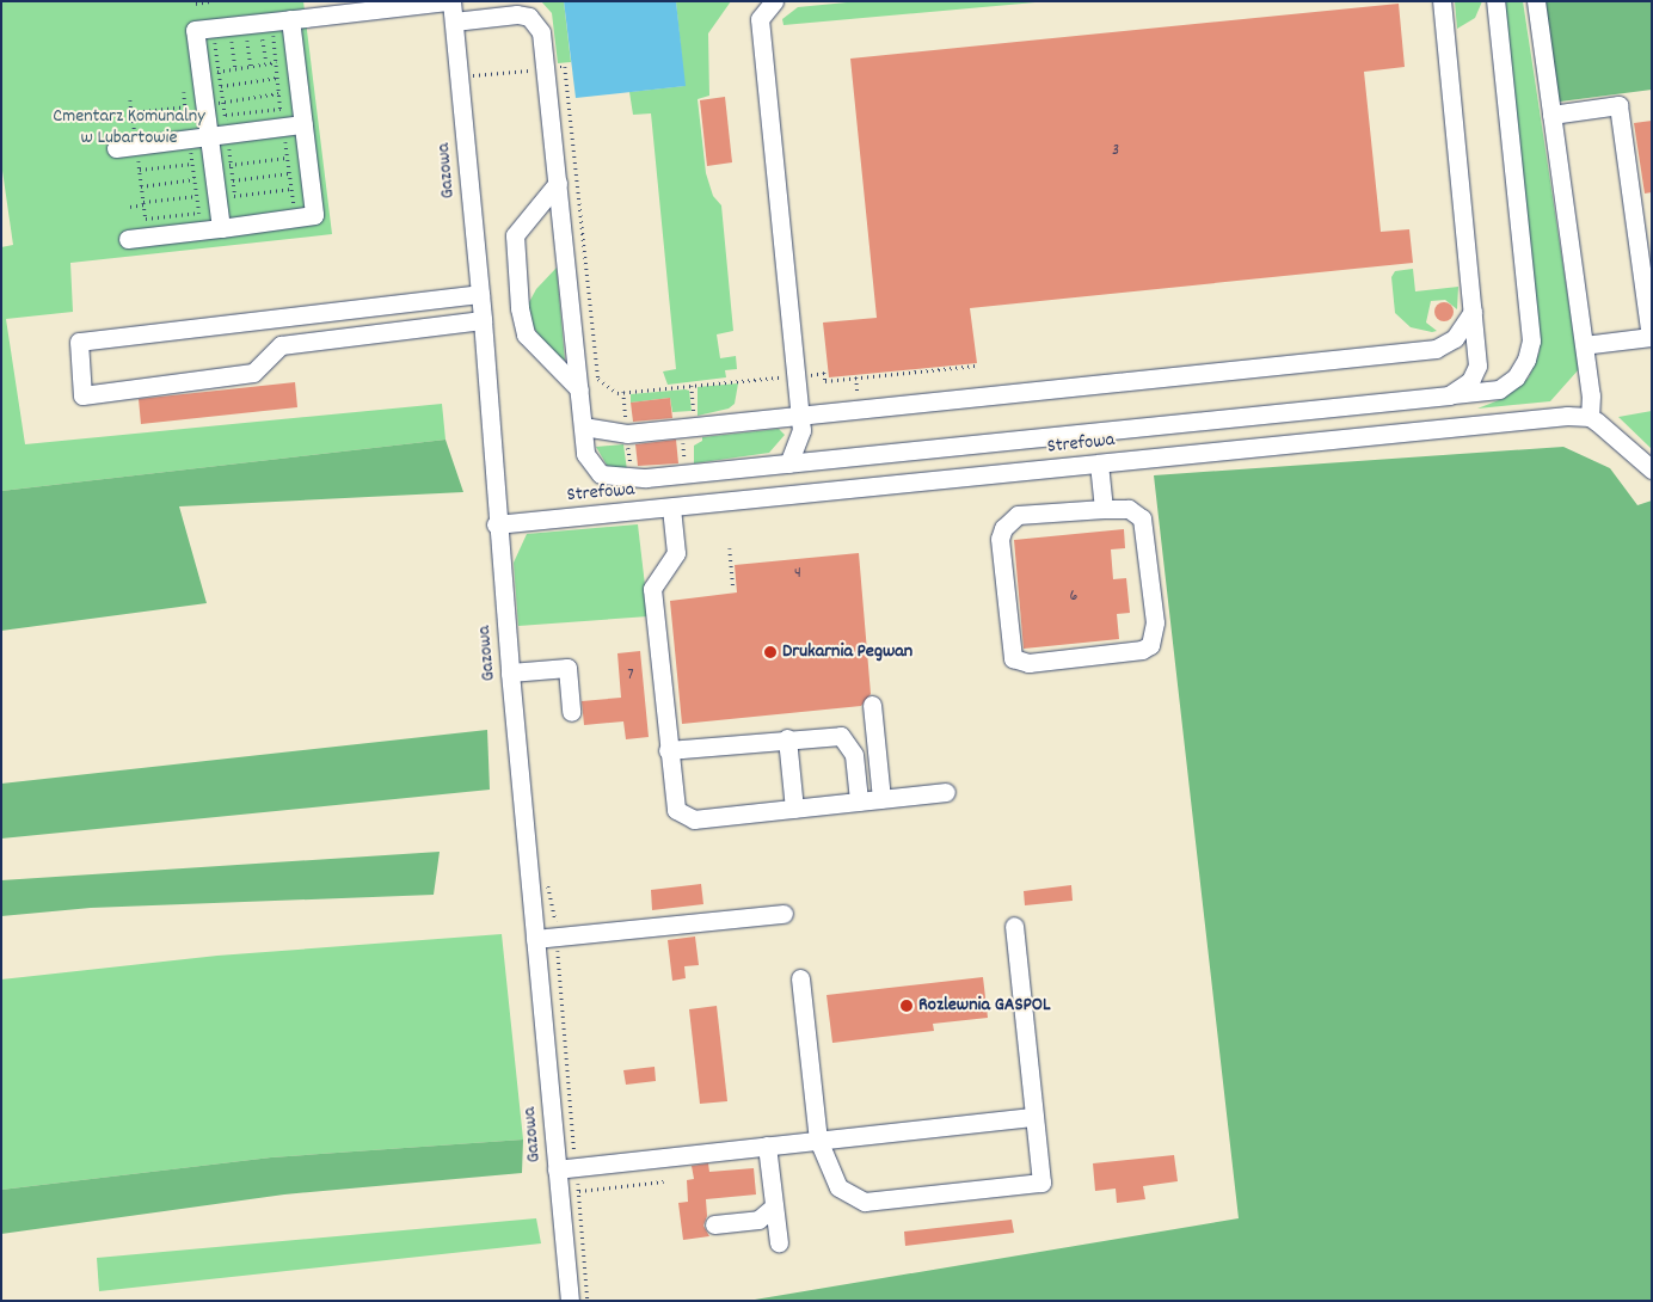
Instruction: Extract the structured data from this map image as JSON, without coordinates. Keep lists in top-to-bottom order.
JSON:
{
  "streets": {
    "street": ["Gazowa", "Strefowa"]
  },
  "crossings": [
    ["Gazowa", "Strefowa"]
  ],
  "parks": ["Cmentarz Komunalny w Lubartowie"],
  "places": ["Drukarnia Pegwan", "Rozlewnia GASPOL"],
  "house_numbers": [
    "3",
    "4",
    "6",
    "7"
  ]
}
